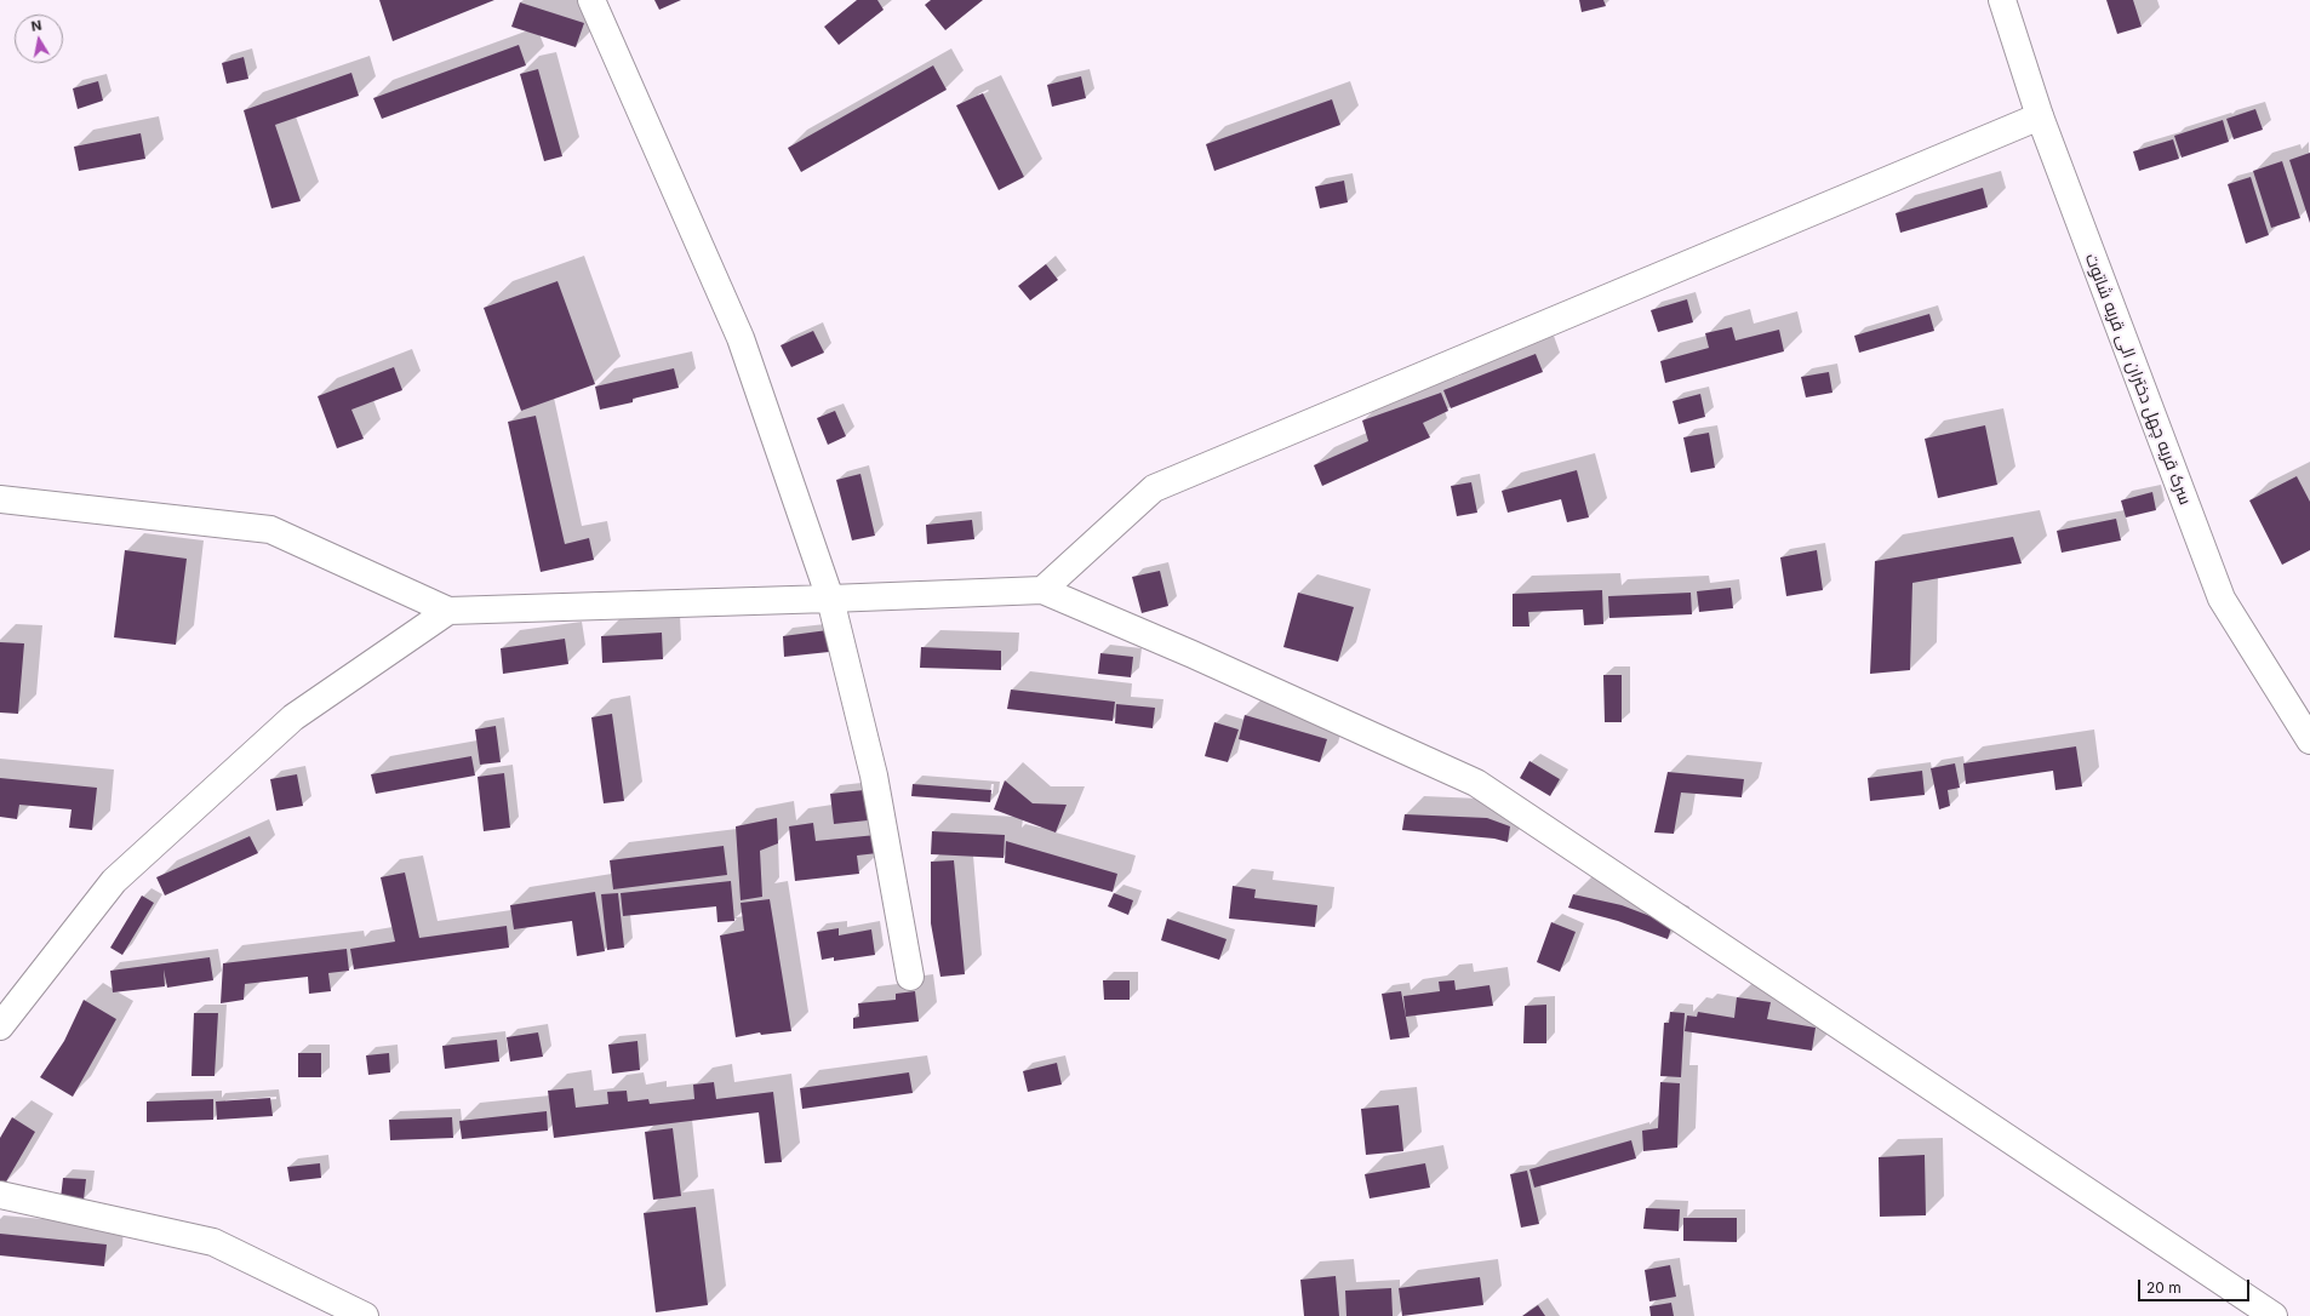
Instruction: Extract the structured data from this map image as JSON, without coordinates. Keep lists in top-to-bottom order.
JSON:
{
  "streets": {
    "street": ["سرک قریه چهل دختران الی قریه شاتوت"]
  },
  "scale_bar": "20 m",
  "north": "top"
}
